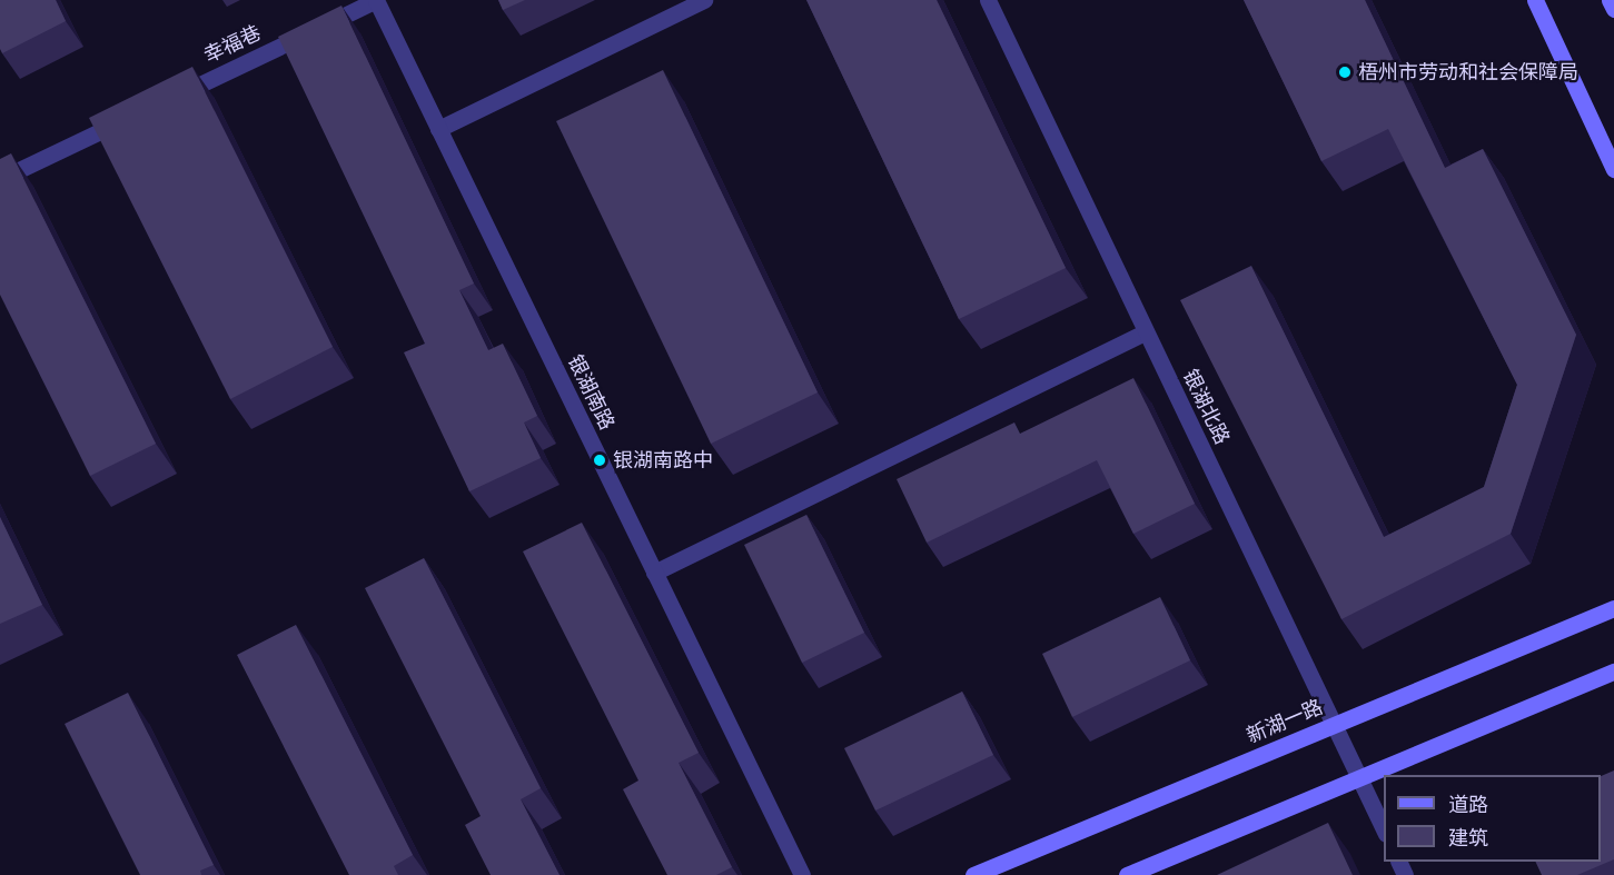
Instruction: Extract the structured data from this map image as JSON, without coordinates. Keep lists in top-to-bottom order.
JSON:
{
  "streets": {
    "street": [
      "幸福巷",
      "银湖南路",
      "银湖北路",
      "新湖一路"
    ]
  },
  "crossings": [
    ["幸福巷", "银湖南路"],
    ["银湖北路", "新湖一路"]
  ],
  "places": ["梧州市劳动和社会保障局", "银湖南路中"],
  "legend": ["道路", "建筑"]
}
